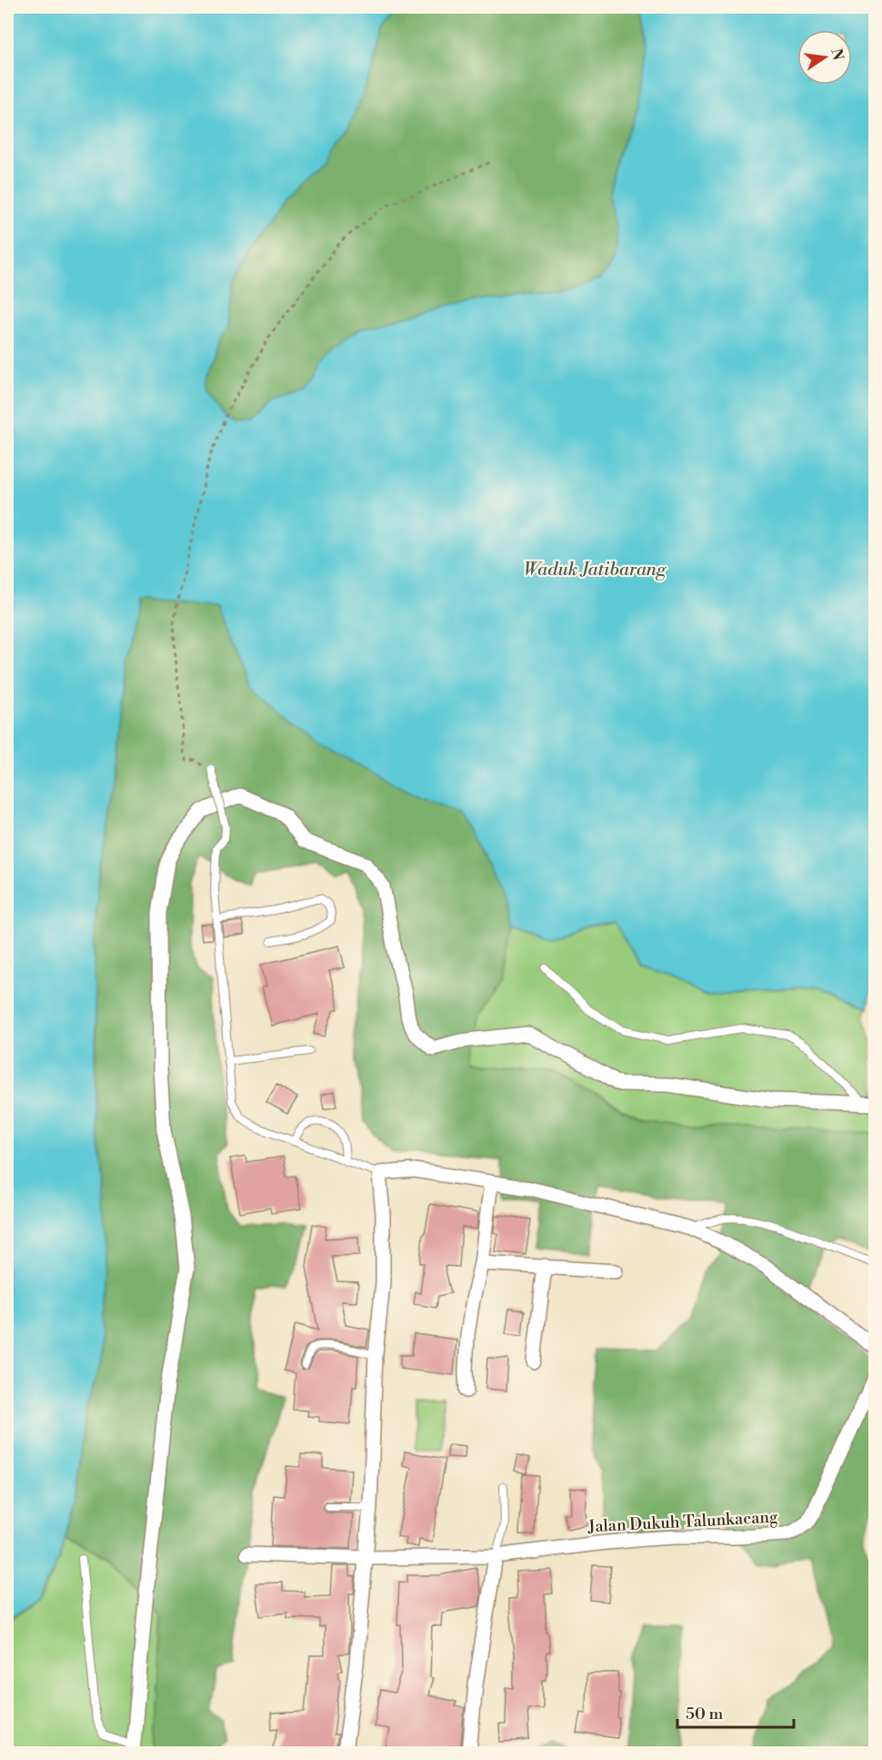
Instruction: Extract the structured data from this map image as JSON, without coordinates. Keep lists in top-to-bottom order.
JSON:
{
  "streets": {
    "street": ["Jalan Dukuh Talunkacang"]
  },
  "water": ["Waduk Jatibarang"],
  "scale_bar": "50 m",
  "north": "right"
}
